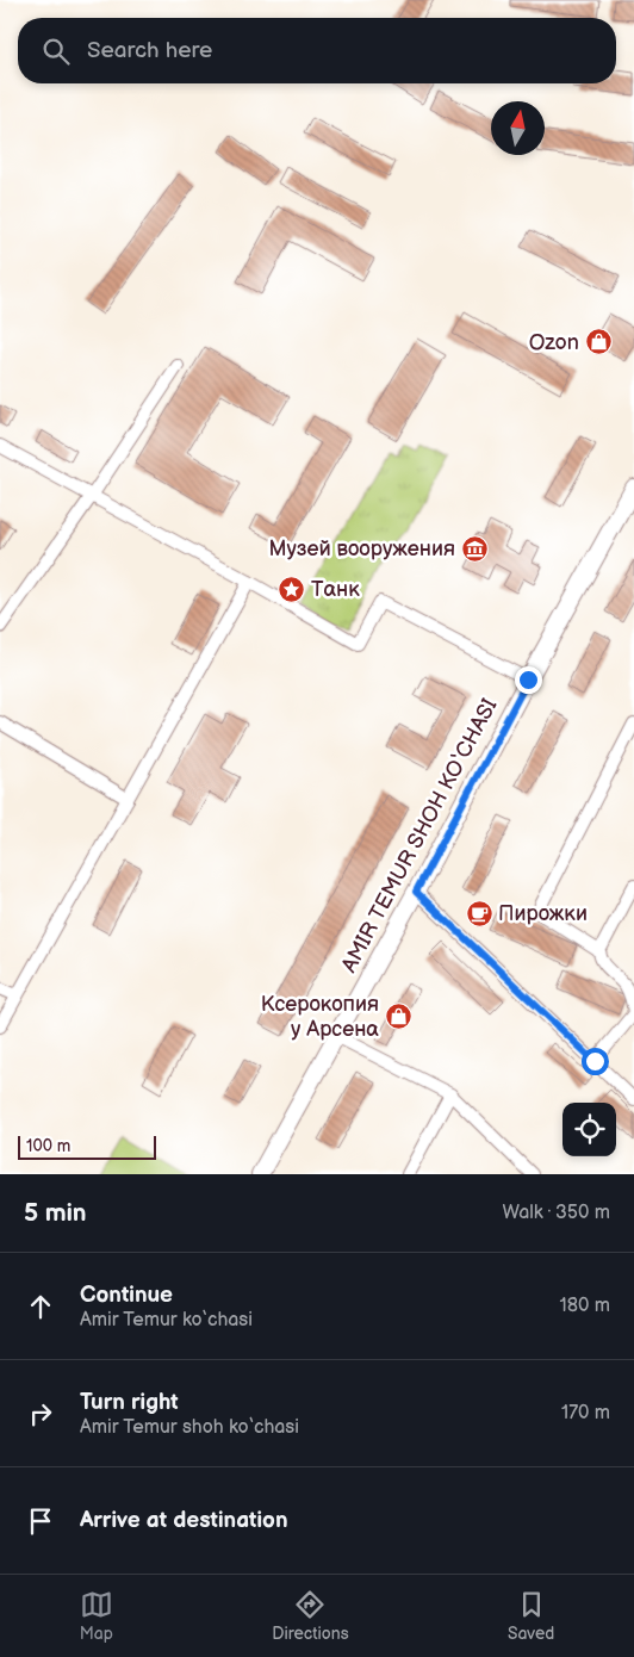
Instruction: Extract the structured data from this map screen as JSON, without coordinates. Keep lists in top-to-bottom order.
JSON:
{
  "streets": {
    "main road": ["AMIR TEMUR SHOH KO‘CHASI"]
  },
  "places": {
    "shop": ["Ozon", "Ксерокопия у Арсена"],
    "museum": ["Музей вооружения"],
    "place": ["Танк"],
    "cafe": ["Пирожки"]
  },
  "scale_bar": "100 m",
  "north": "top",
  "page": {
    "search": "Search here",
    "scale": "100 m",
    "heading": ["5 min", "Walk · 350 m"],
    "list": [
      ["Continue", "Amir Temur ko‘chasi", "180 m"],
      ["Turn right", "Amir Temur shoh ko‘chasi", "170 m"],
      "Arrive at destination"
    ],
    "nav": ["Map", "Directions", "Saved"]
  }
}
